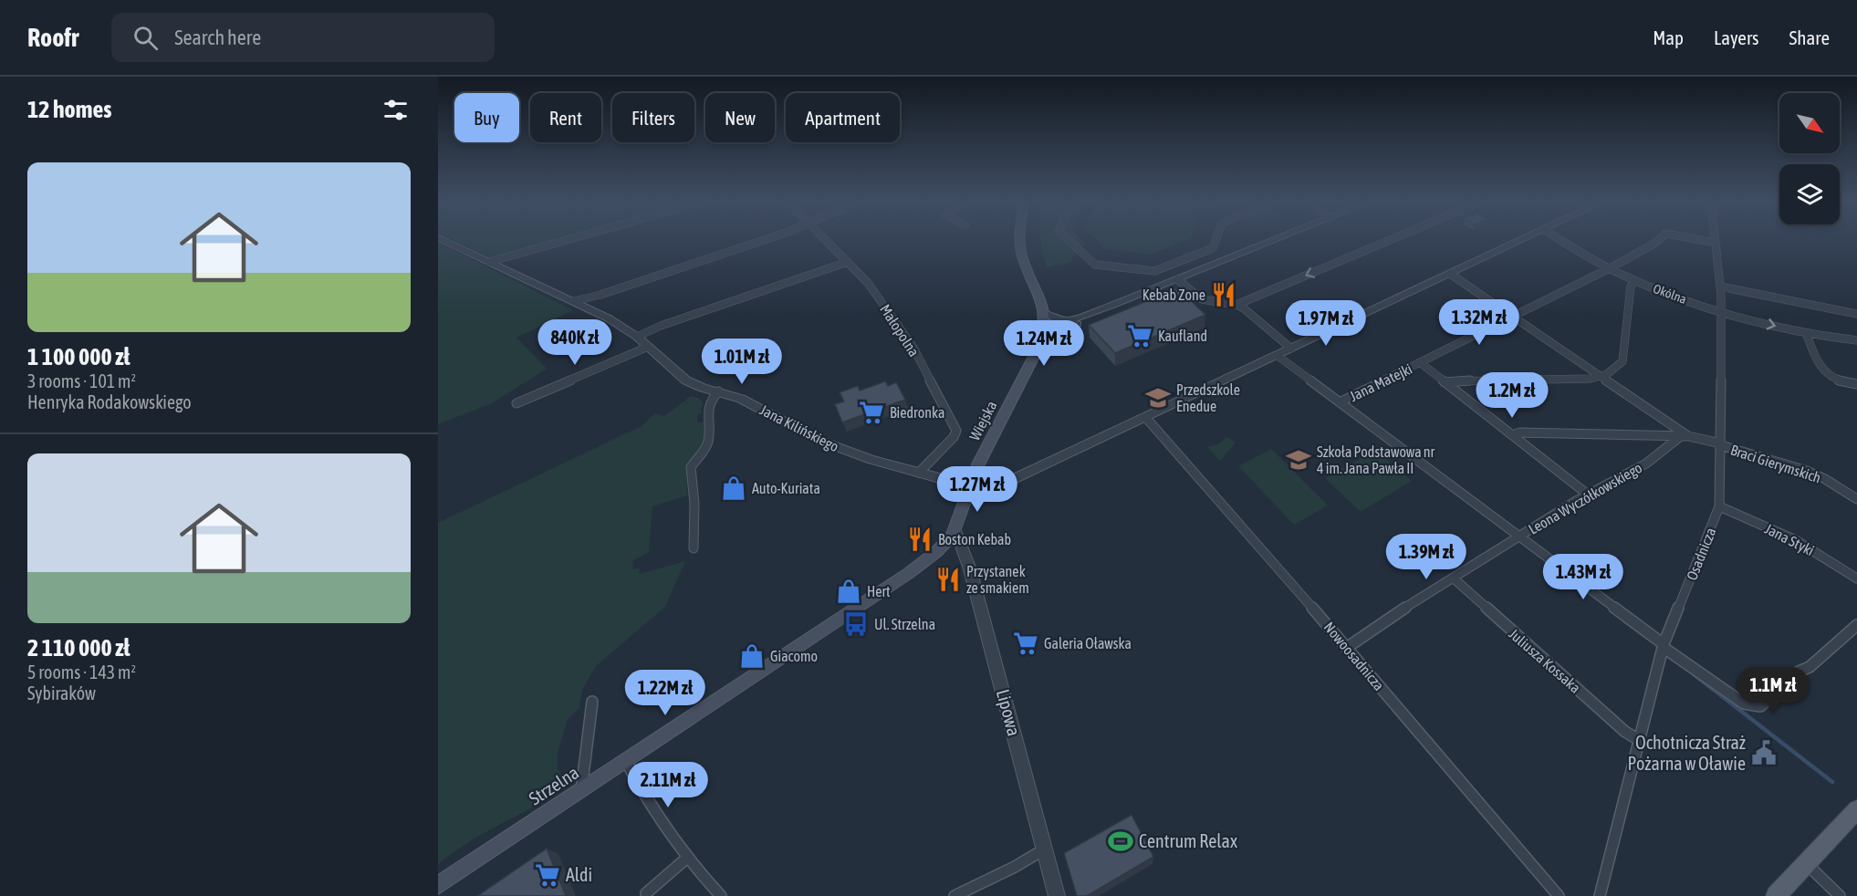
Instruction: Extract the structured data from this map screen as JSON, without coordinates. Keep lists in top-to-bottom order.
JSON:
{
  "streets": {
    "main road": ["Wiejska", "Strzelna"],
    "street": [
      "Okólna",
      "Małopolna",
      "Jana Matejki",
      "Jana Kilińskiego",
      "Braci Gierymskich",
      "Leona Wyczółkowskiego",
      "Jana Styki",
      "Osadnicza",
      "Nowoosadnicza",
      "Juliusza Kossaka",
      "Lipowa"
    ]
  },
  "crossings": [
    ["Okólna", "Jana Matejki"],
    ["Okólna", "Osadnicza"],
    ["Małopolna", "Jana Kilińskiego"],
    ["Jana Matejki", "Osadnicza"],
    ["Wiejska", "Jana Kilińskiego"],
    ["Wiejska", "Lipowa"],
    ["Wiejska", "Strzelna"],
    ["Jana Kilińskiego", "Nowoosadnicza"],
    ["Braci Gierymskich", "Leona Wyczółkowskiego"],
    ["Braci Gierymskich", "Osadnicza"],
    ["Leona Wyczółkowskiego", "Nowoosadnicza"],
    ["Leona Wyczółkowskiego", "Juliusza Kossaka"],
    ["Jana Styki", "Osadnicza"],
    ["Osadnicza", "Juliusza Kossaka"],
    ["Lipowa", "Strzelna"]
  ],
  "places": {
    "restaurant": ["Kebab Zone", "Boston Kebab", "Przystanek ze smakiem"],
    "supermarket": [
      "Kaufland",
      "Biedronka",
      "Galeria Oławska",
      "Aldi"
    ],
    "school or university": ["Przedszkole Enedue", "Szkoła Podstawowa nr 4 im. Jana Pawła II"],
    "shop": ["Auto-Kuriata", "Hert", "Giacomo"],
    "bus stop": ["Ul. Strzelna"],
    "public building": ["Ochotnicza Straż Pożarna w Oławie"],
    "sports": ["Centrum Relax"]
  },
  "north": "bottom right",
  "page": {
    "header": "Roofr",
    "search": "Search here",
    "nav": ["Map", "Layers", "Share"],
    "heading": "12 homes",
    "chip": [
      "Buy",
      "Rent",
      "Filters",
      "New",
      "Apartment"
    ],
    "list": [
      {
        "name": "1 100 000 zł",
        "note": "3 rooms · 101 m² · Henryka Rodakowskiego"
      },
      {
        "name": "2 110 000 zł",
        "note": "5 rooms · 143 m² · Sybiraków"
      }
    ],
    "price": [
      "1.32M zł",
      "1.97M zł",
      "840K zł",
      "1.24M zł",
      "1.01M zł",
      "1.2M zł",
      "1.27M zł",
      "1.39M zł",
      "1.43M zł",
      "1.1M zł",
      "1.22M zł",
      "2.11M zł"
    ]
  }
}
